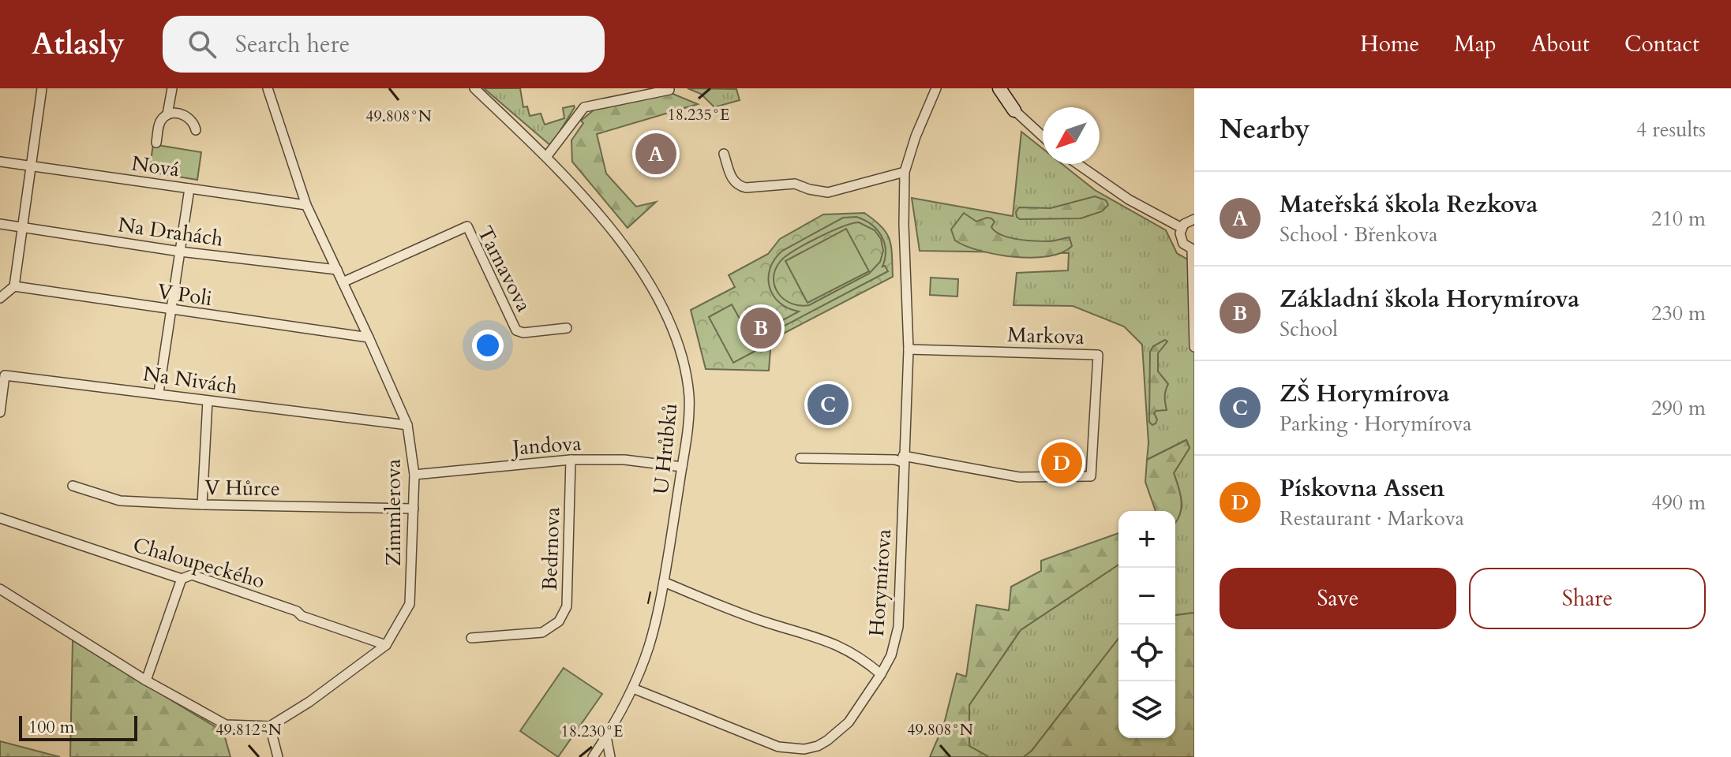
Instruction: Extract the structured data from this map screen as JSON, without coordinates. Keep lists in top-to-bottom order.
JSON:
{
  "streets": {
    "street": [
      "Nová",
      "Na Drahách",
      "Tarnavova",
      "V Poli",
      "Markova",
      "Na Nivách",
      "Jandova",
      "U Hrůbků",
      "V Hůrce",
      "Zimmlerova",
      "Bedrnova",
      "Chaloupeckého",
      "Horymírova"
    ]
  },
  "crossings": [
    ["Nová", "Zimmlerova"],
    ["Na Drahách", "Zimmlerova"],
    ["Tarnavova", "Zimmlerova"],
    ["V Poli", "Zimmlerova"],
    ["Markova", "Horymírova"],
    ["Na Nivách", "Zimmlerova"],
    ["Jandova", "U Hrůbků"],
    ["Jandova", "Zimmlerova"],
    ["Jandova", "Bedrnova"],
    ["U Hrůbků", "Horymírova"],
    ["V Hůrce", "Zimmlerova"],
    ["Zimmlerova", "Chaloupeckého"]
  ],
  "scale_bar": "100 m",
  "north": "bottom left",
  "page": {
    "header": "Atlasly",
    "search": "Search here",
    "nav": [
      "Home",
      "Map",
      "About",
      "Contact"
    ],
    "heading": ["Nearby", "4 results"],
    "pins": [
      "A",
      "B",
      "C",
      "D"
    ],
    "list": [
      {
        "mark": "A",
        "name": "Mateřská škola Rezkova",
        "note": "School · Břenkova",
        "value": "210 m"
      },
      {
        "mark": "B",
        "name": "Základní škola Horymírova",
        "note": "School",
        "value": "230 m"
      },
      {
        "mark": "C",
        "name": "ZŠ Horymírova",
        "note": "Parking · Horymírova",
        "value": "290 m"
      },
      {
        "mark": "D",
        "name": "Pískovna Assen",
        "note": "Restaurant · Markova",
        "value": "490 m"
      }
    ],
    "map_buttons": ["+", "−"],
    "buttons": ["Save", "Share"],
    "scale": "100 m"
  },
  "coordinates": [
    "18.235°E",
    "49.808°N",
    "49.812°N",
    "18.230°E"
  ]
}
